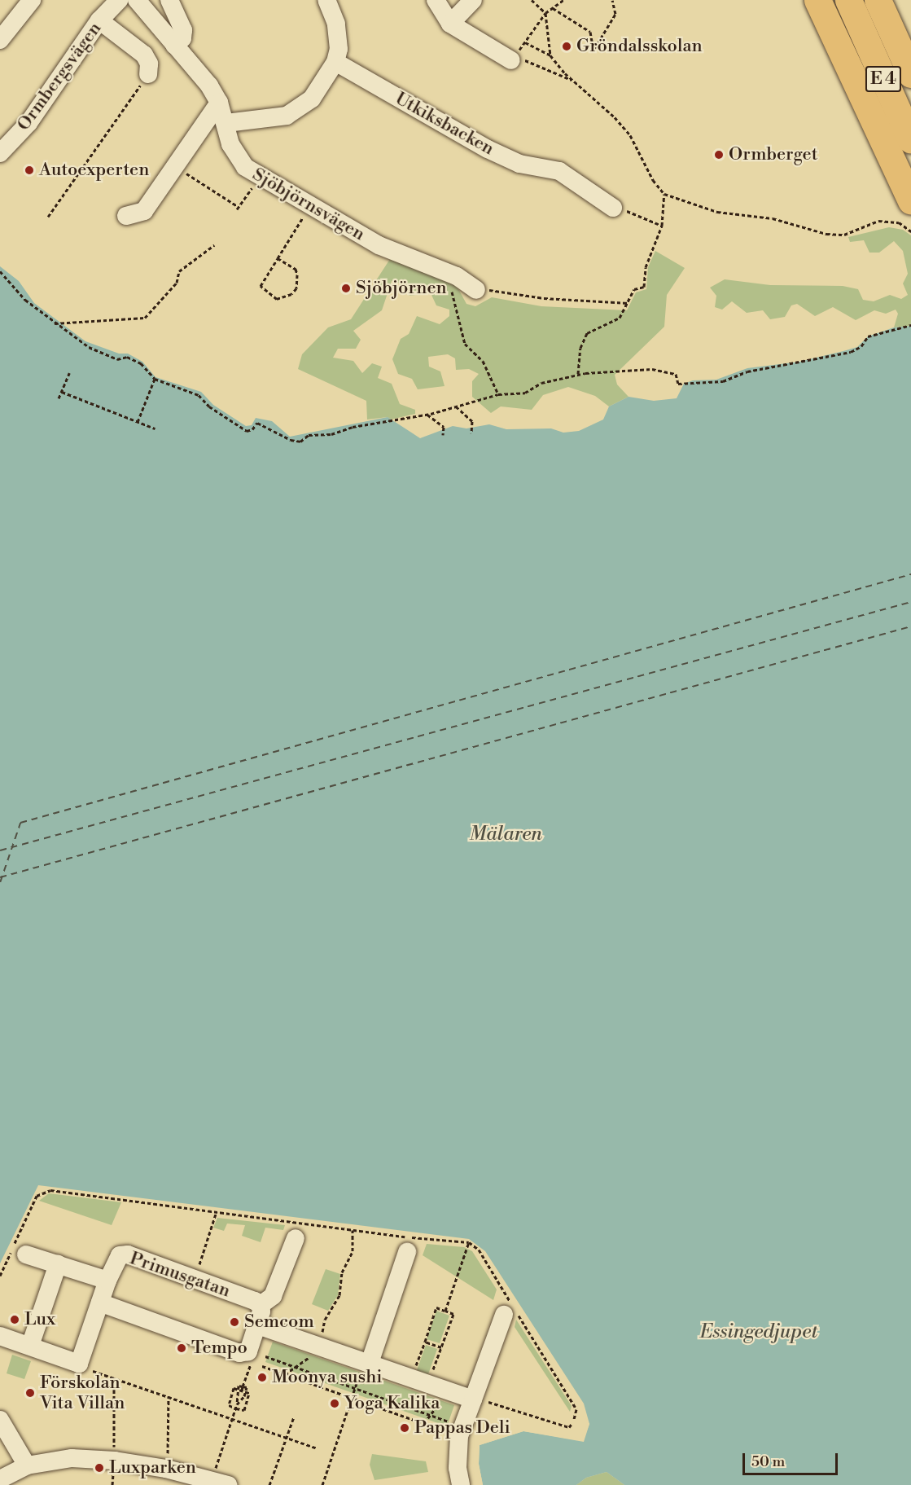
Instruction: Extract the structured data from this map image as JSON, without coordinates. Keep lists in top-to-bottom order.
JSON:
{
  "streets": {
    "highway": ["E 4"],
    "street": [
      "Ormbergsvägen",
      "Utkiksbacken",
      "Sjöbjörnsvägen",
      "Primusgatan"
    ]
  },
  "water": ["Mälaren", "Essingedjupet"],
  "places": [
    "Gröndalsskolan",
    "Ormberget",
    "Autoexperten",
    "Sjöbjörnen",
    "Lux",
    "Semcom",
    "Tempo",
    "Moonya sushi",
    "Förskolan Vita Villan",
    "Yoga Kalika",
    "Pappas Deli",
    "Luxparken"
  ],
  "scale_bar": "50 m"
}
